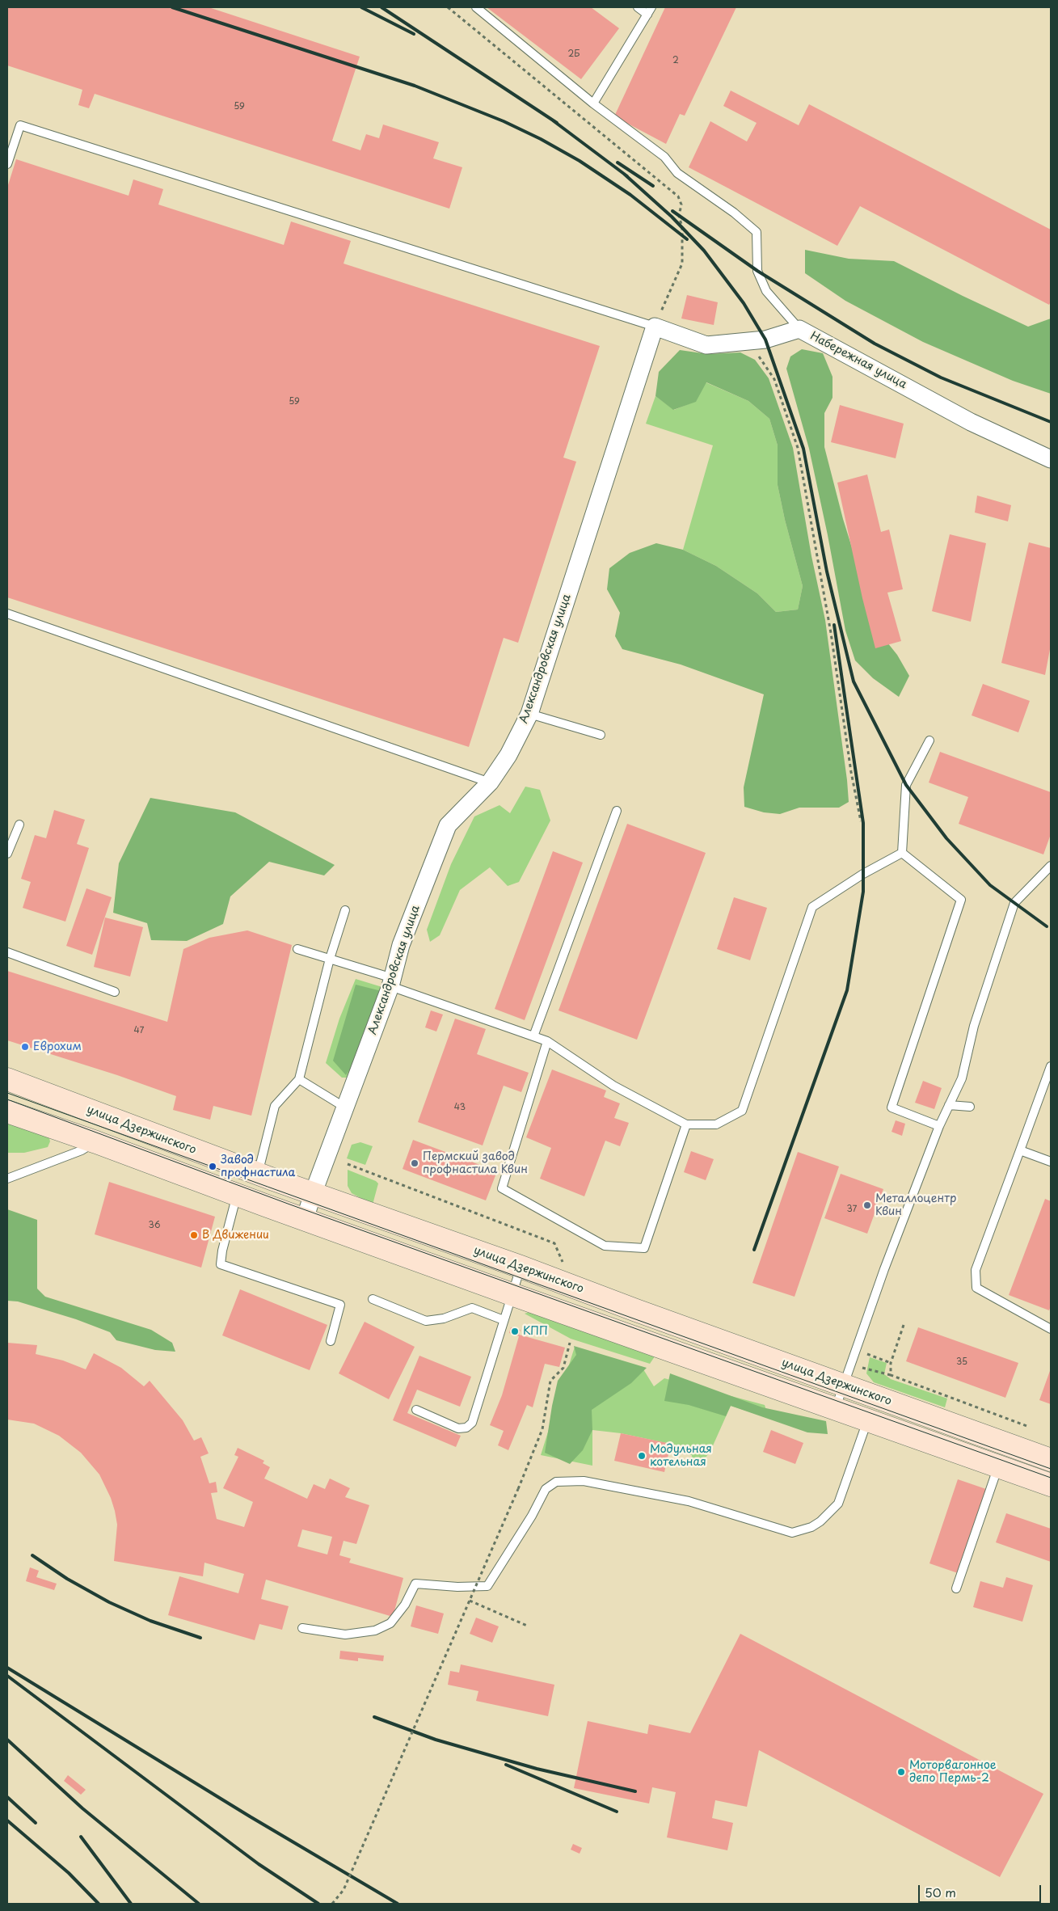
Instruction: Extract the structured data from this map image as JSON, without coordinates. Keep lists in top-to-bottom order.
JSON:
{
  "streets": {
    "main road": ["улица Дзержинского"],
    "street": ["Набережная улица", "Александровская улица"]
  },
  "crossings": [
    ["Набережная улица", "Александровская улица"],
    ["Александровская улица", "улица Дзержинского"]
  ],
  "places": [
    "Еврохим",
    "Пермский завод профнастила Квин",
    "Завод профнастила",
    "Металлоцентр Квин",
    "В Движении",
    "КПП",
    "Модульная котельная",
    "Моторвагонное депо Пермь-2"
  ],
  "house_numbers": [
    "2Б",
    "2",
    "59",
    "59",
    "47",
    "43",
    "37",
    "36",
    "35"
  ],
  "scale_bar": "50 m"
}
